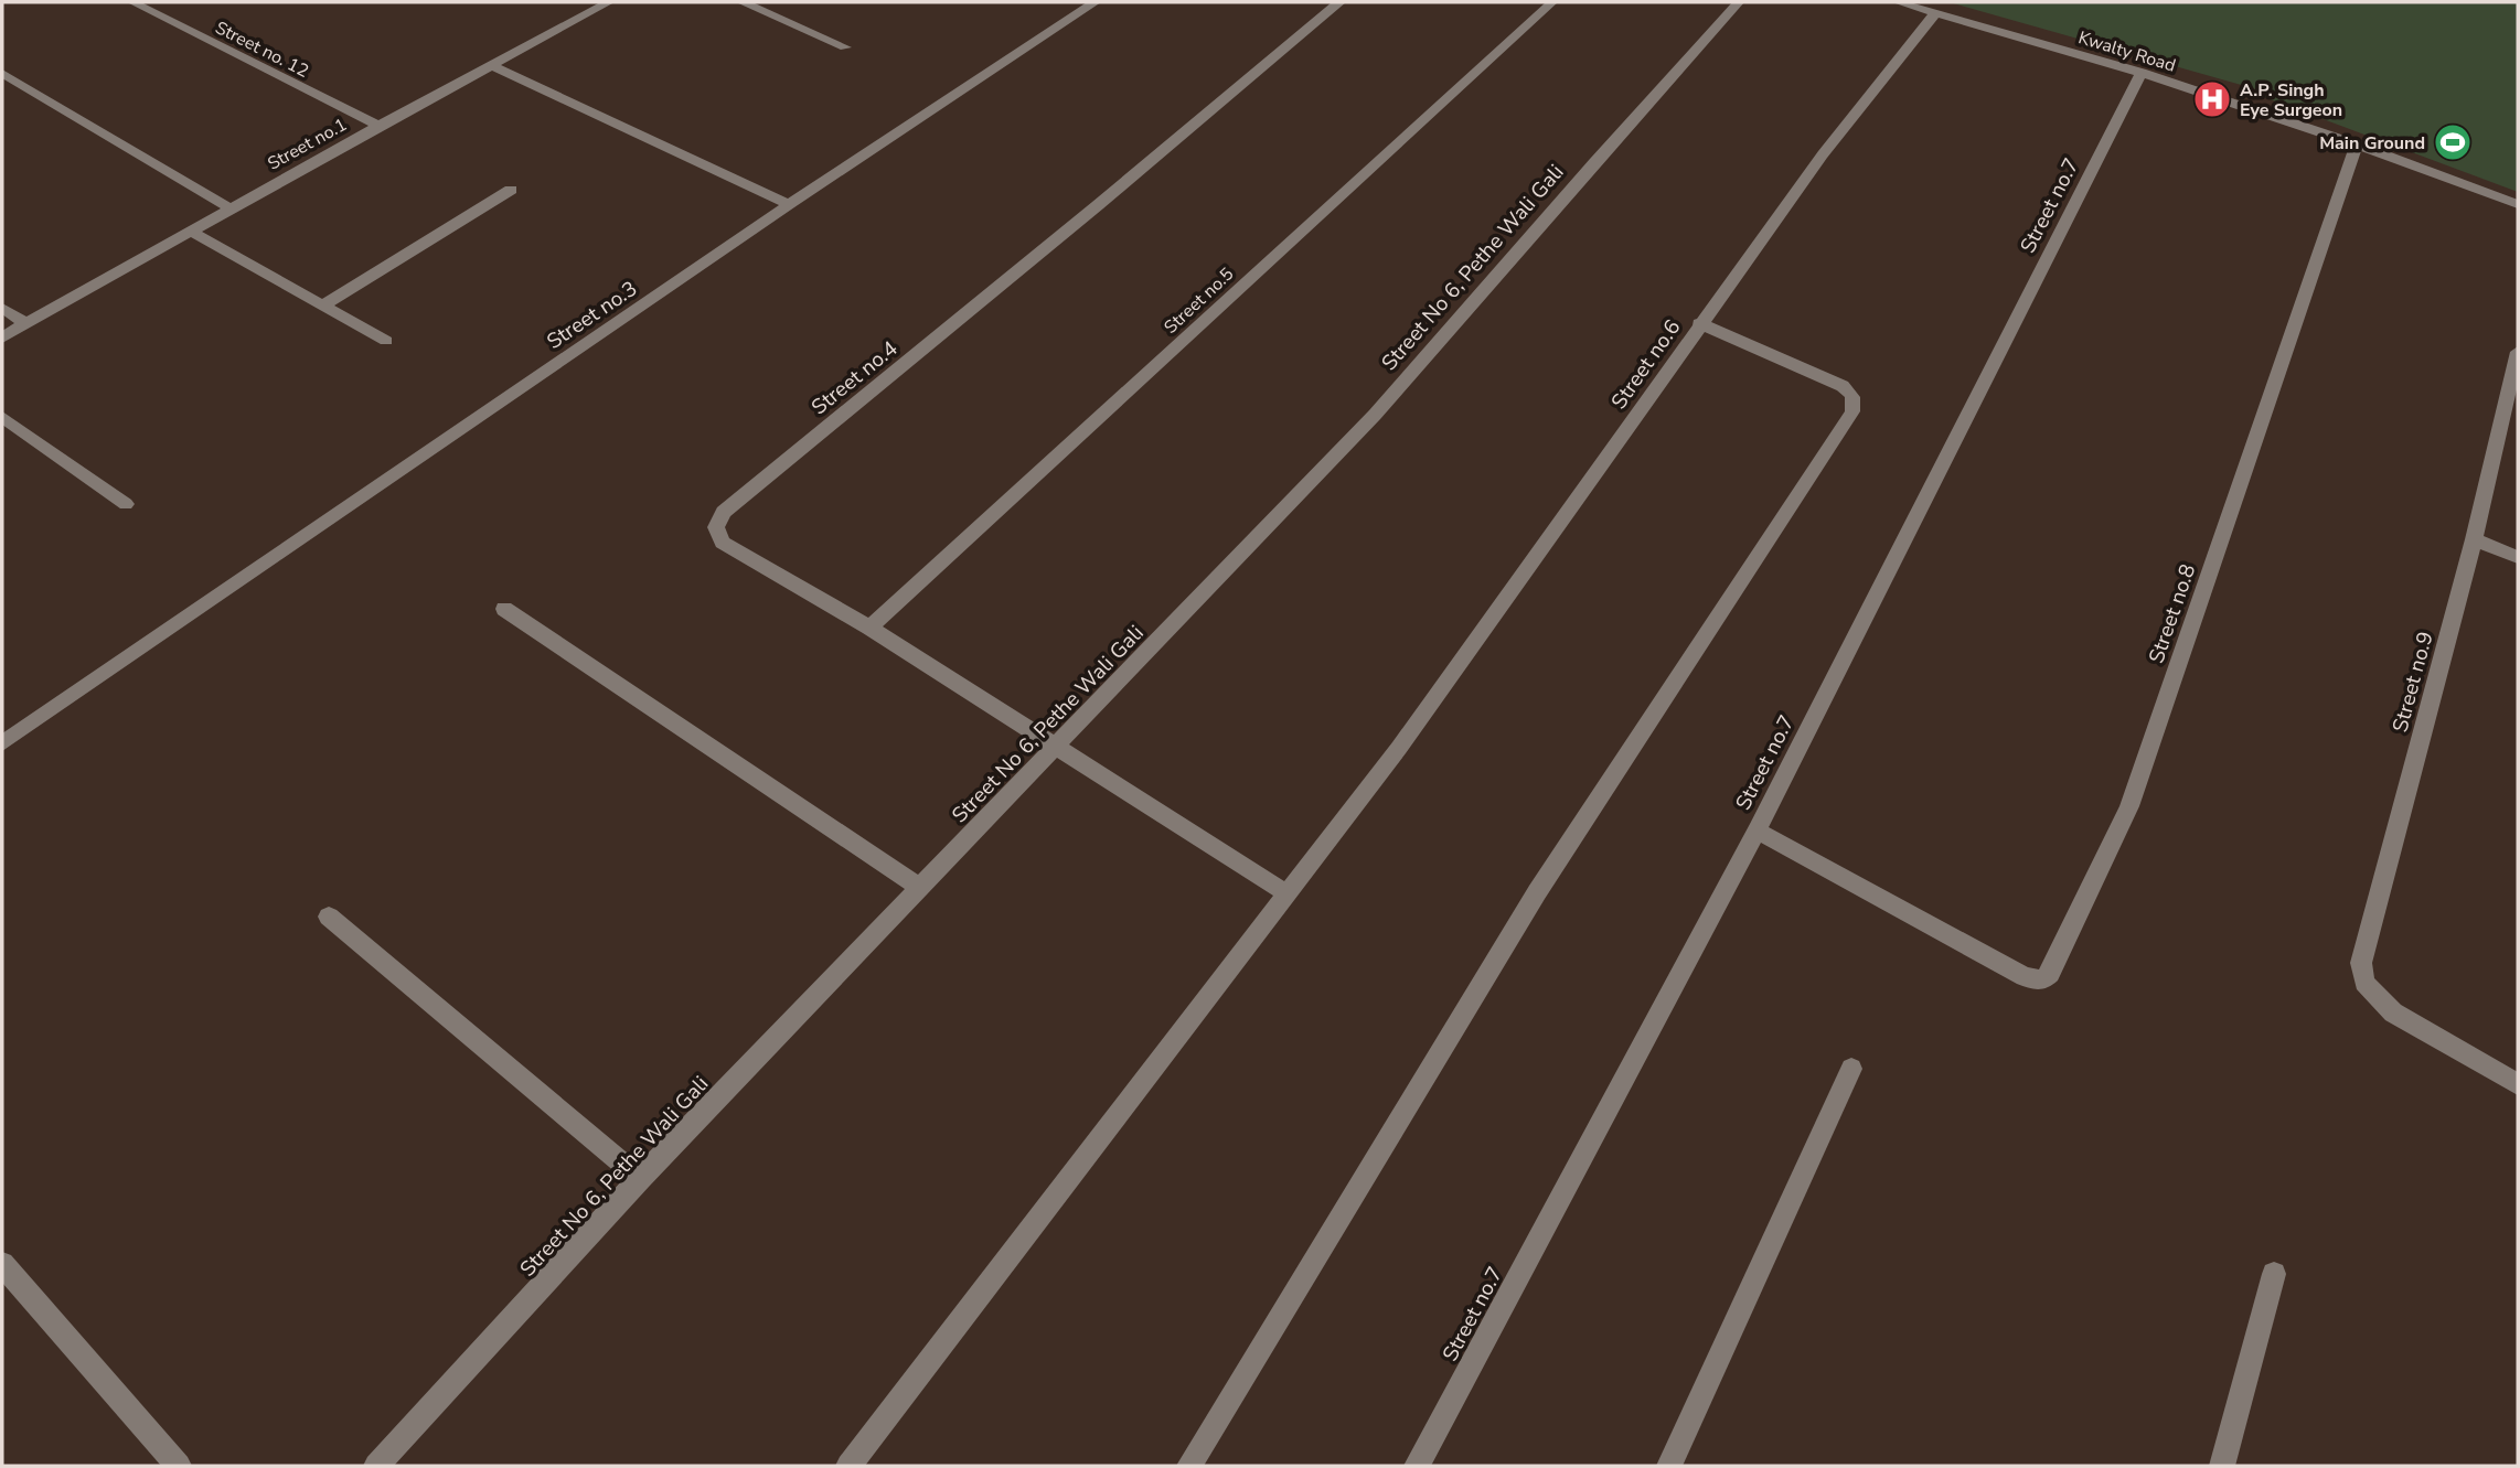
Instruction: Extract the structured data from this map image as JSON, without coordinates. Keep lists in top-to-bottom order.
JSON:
{
  "streets": {
    "street": [
      "Street no. 12",
      "Kwalty Road",
      "Street no.1",
      "Street no.7",
      "Street No 6, Pethe Wali Gali",
      "Street no.5",
      "Street no.3",
      "Street no.6",
      "Street no.4",
      "Street no.8",
      "Street no.9"
    ]
  },
  "crossings": [
    ["Street no. 12", "Street no.1"],
    ["Kwalty Road", "Street no.7"],
    ["Kwalty Road", "Street no.6"],
    ["Kwalty Road", "Street no.8"],
    ["Street no.7", "Street no.8"],
    ["Street No 6, Pethe Wali Gali", "Street no.4"],
    ["Street no.5", "Street no.4"],
    ["Street no.6", "Street no.4"]
  ],
  "places": {
    "hospital": ["A.P. Singh Eye Surgeon"],
    "sports": ["Main Ground"]
  }
}
